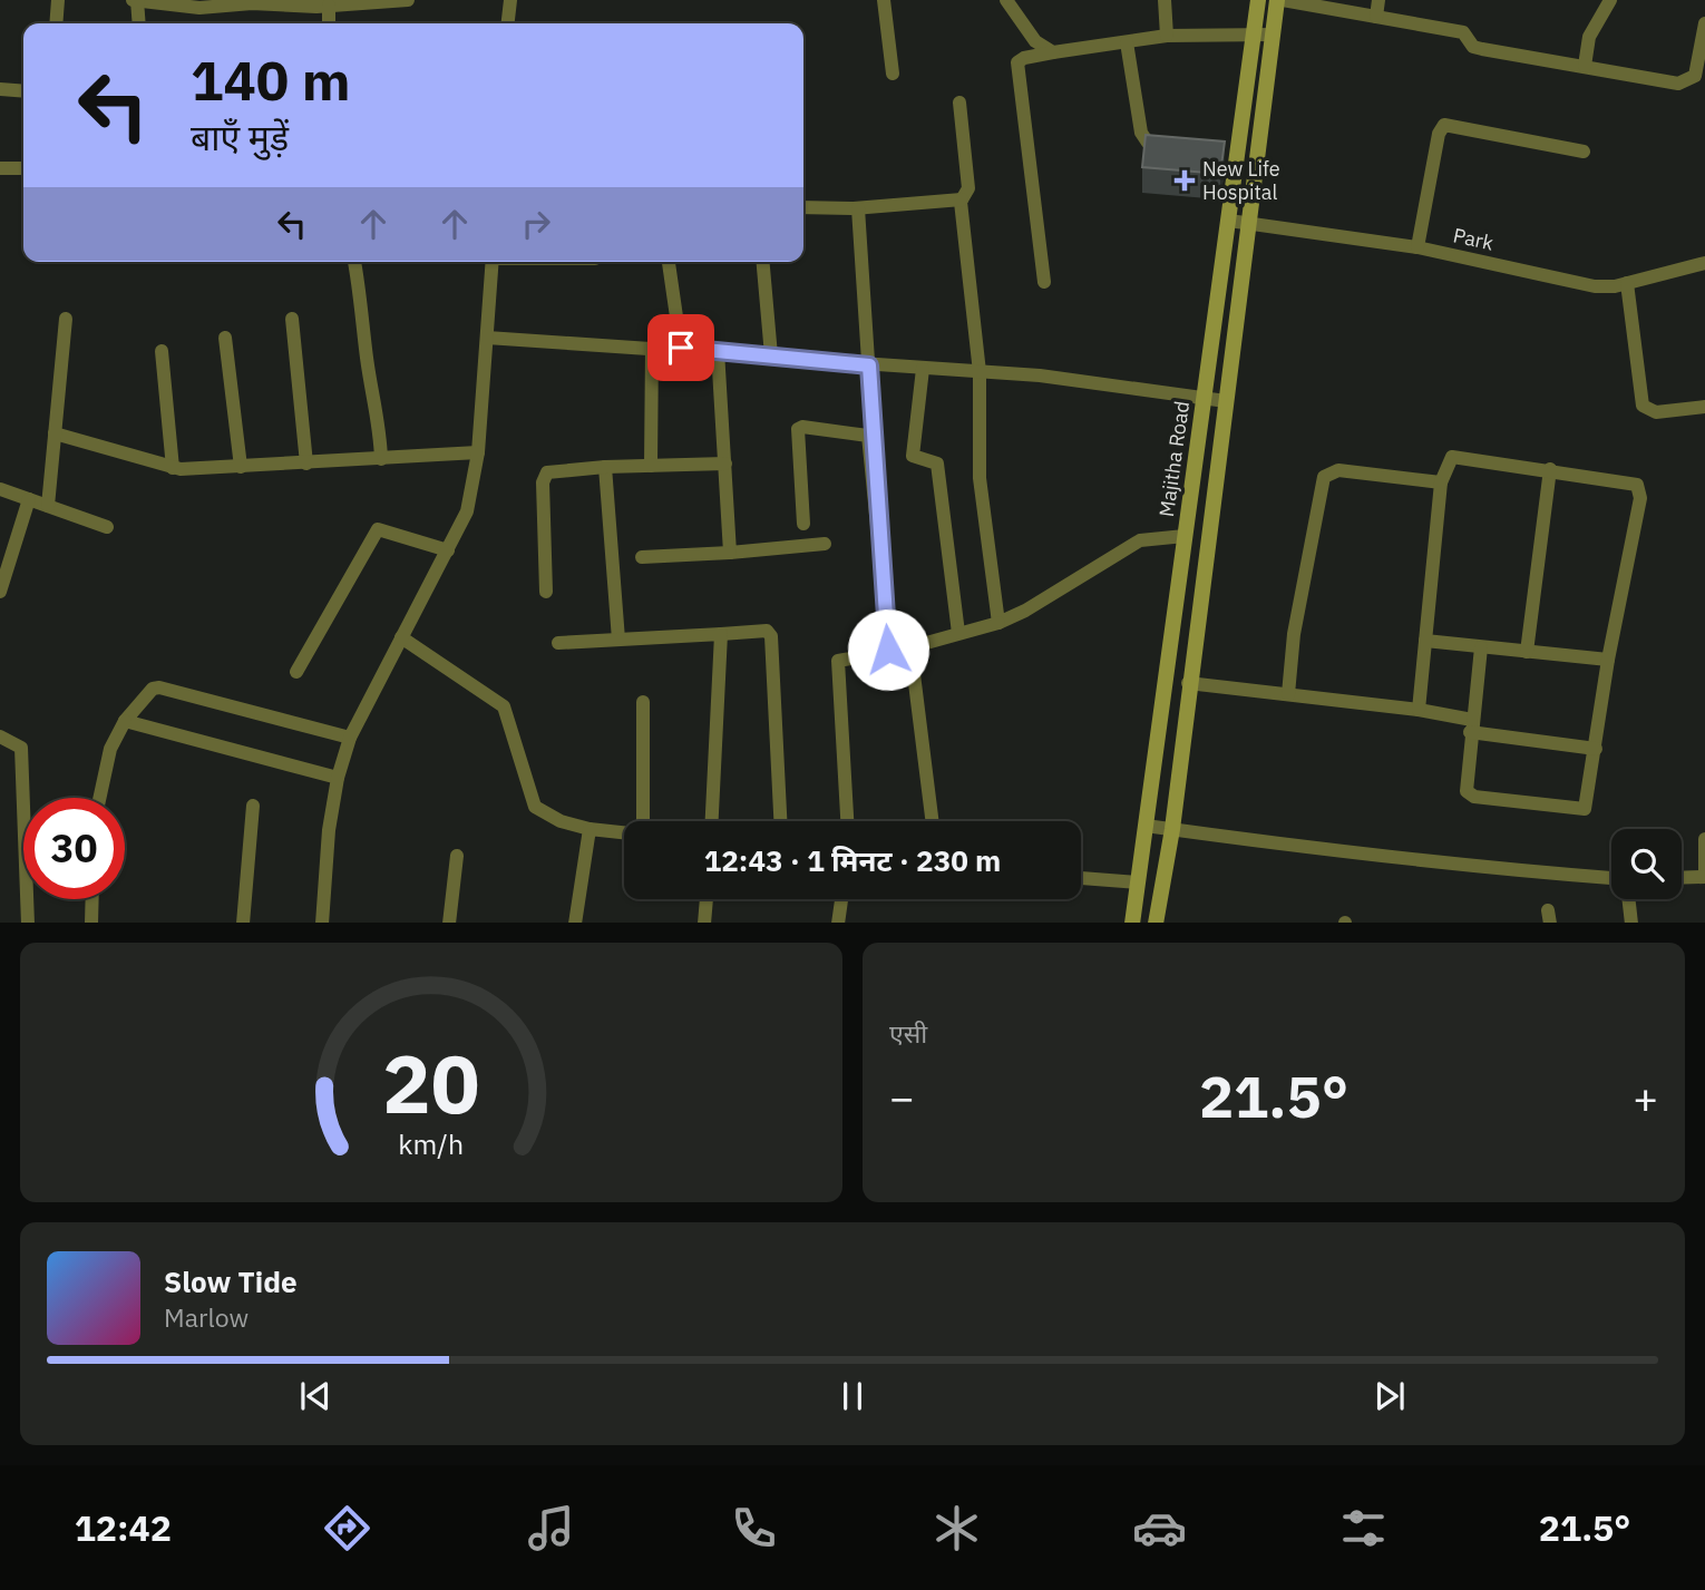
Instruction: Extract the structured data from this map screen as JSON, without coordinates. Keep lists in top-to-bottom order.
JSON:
{
  "streets": {
    "main road": ["Majitha Road"],
    "street": ["Park"]
  },
  "crossings": [
    ["Park", "Majitha Road"]
  ],
  "places": {
    "health": ["New Life Hospital"]
  },
  "page": {
    "turn": ["140 m", "बाएँ मुड़ें"],
    "limit": "30",
    "trip": "12:43 · 1 मिनट · 230 m",
    "tile": "एसी",
    "heat": ["−", "21.5°", "+"],
    "song": ["Slow Tide", "Marlow"],
    "tabs": ["12:42", "21.5°"],
    "gauge": ["20", "km/h"]
  }
}
